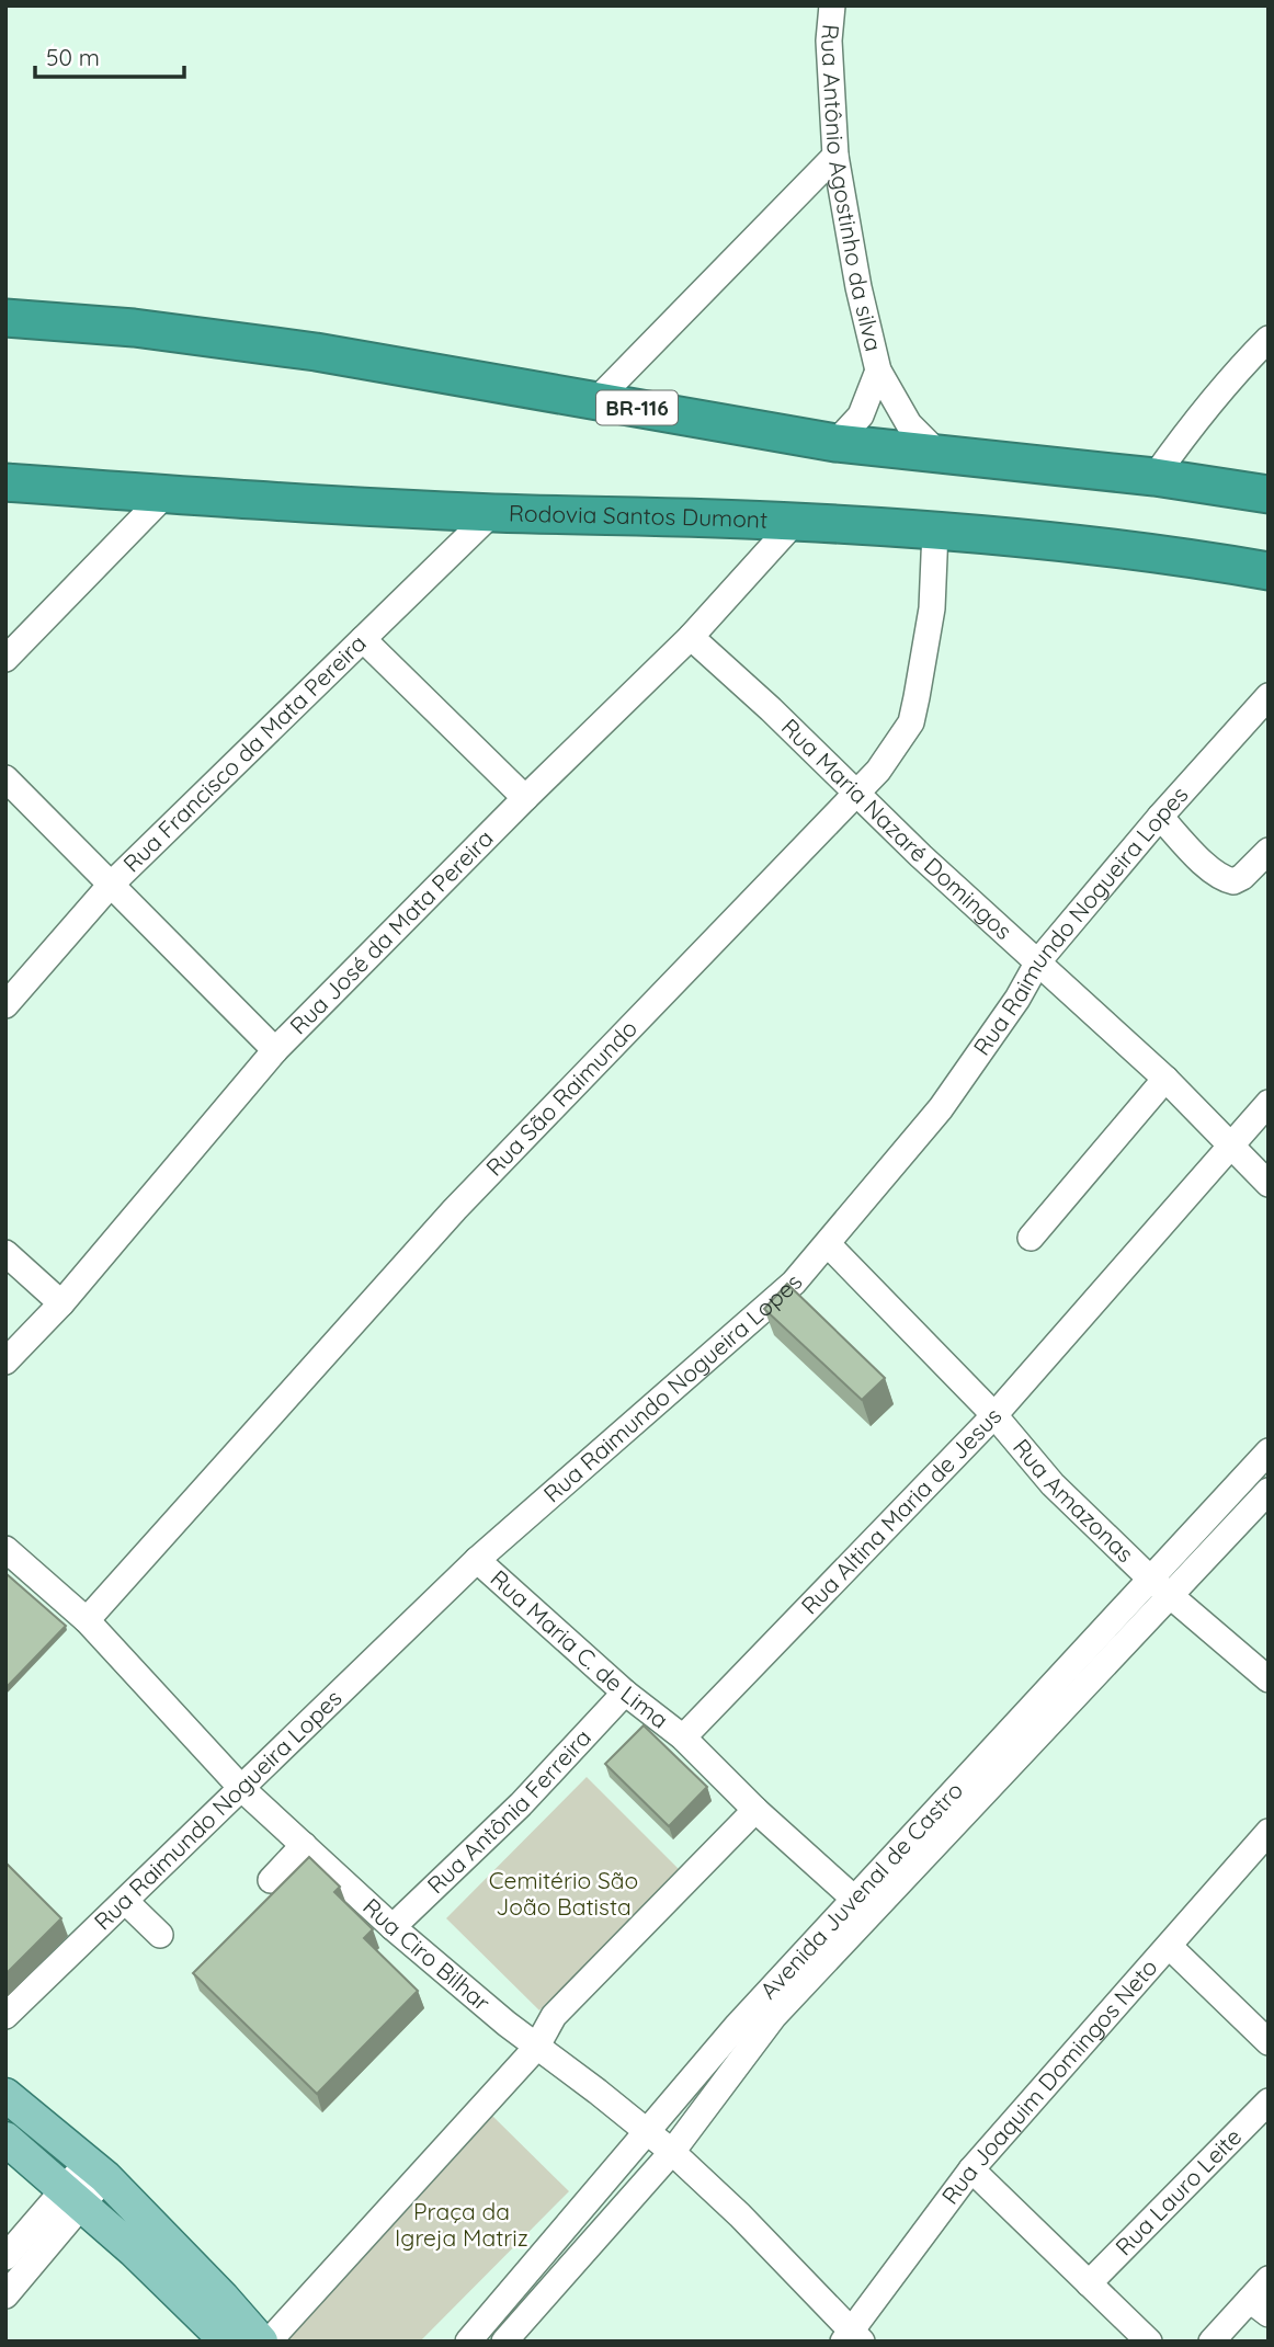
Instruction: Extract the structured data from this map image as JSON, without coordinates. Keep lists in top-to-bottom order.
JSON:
{
  "streets": {
    "highway": ["BR-116", "Rodovia Santos Dumont"],
    "street": [
      "Rua Antônio Agostinho da silva",
      "Rua Francisco da Mata Pereira",
      "Rua Maria Nazaré Domingos",
      "Rua Raimundo Nogueira Lopes",
      "Rua José da Mata Pereira",
      "Rua São Raimundo",
      "Rua Amazonas",
      "Rua Altina Maria de Jesus",
      "Rua Maria C. de Lima",
      "Rua Antônia Ferreira",
      "Avenida Juvenal de Castro",
      "Rua Ciro Bilhar",
      "Rua Joaquim Domingos Neto",
      "Rua Lauro Leite"
    ]
  },
  "crossings": [
    ["Rua Antônio Agostinho da silva", "BR-116"],
    ["Rodovia Santos Dumont", "Rua Francisco da Mata Pereira"],
    ["Rodovia Santos Dumont", "Rua José da Mata Pereira"],
    ["Rodovia Santos Dumont", "Rua São Raimundo"],
    ["Rua Maria Nazaré Domingos", "Rua Raimundo Nogueira Lopes"],
    ["Rua Maria Nazaré Domingos", "Rua José da Mata Pereira"],
    ["Rua Maria Nazaré Domingos", "Rua São Raimundo"],
    ["Rua Maria Nazaré Domingos", "Rua Altina Maria de Jesus"],
    ["Rua Raimundo Nogueira Lopes", "Rua Amazonas"],
    ["Rua Raimundo Nogueira Lopes", "Rua Maria C. de Lima"],
    ["Rua Raimundo Nogueira Lopes", "Rua Ciro Bilhar"],
    ["Rua São Raimundo", "Rua Ciro Bilhar"],
    ["Rua Amazonas", "Rua Altina Maria de Jesus"],
    ["Rua Amazonas", "Avenida Juvenal de Castro"],
    ["Rua Altina Maria de Jesus", "Rua Maria C. de Lima"],
    ["Rua Maria C. de Lima", "Rua Antônia Ferreira"],
    ["Rua Antônia Ferreira", "Rua Ciro Bilhar"],
    ["Avenida Juvenal de Castro", "Rua Ciro Bilhar"],
    ["Rua Ciro Bilhar", "Rua Joaquim Domingos Neto"]
  ],
  "parks": ["Cemitério São João Batista", "Praça da Igreja Matriz"],
  "scale_bar": "50 m"
}
